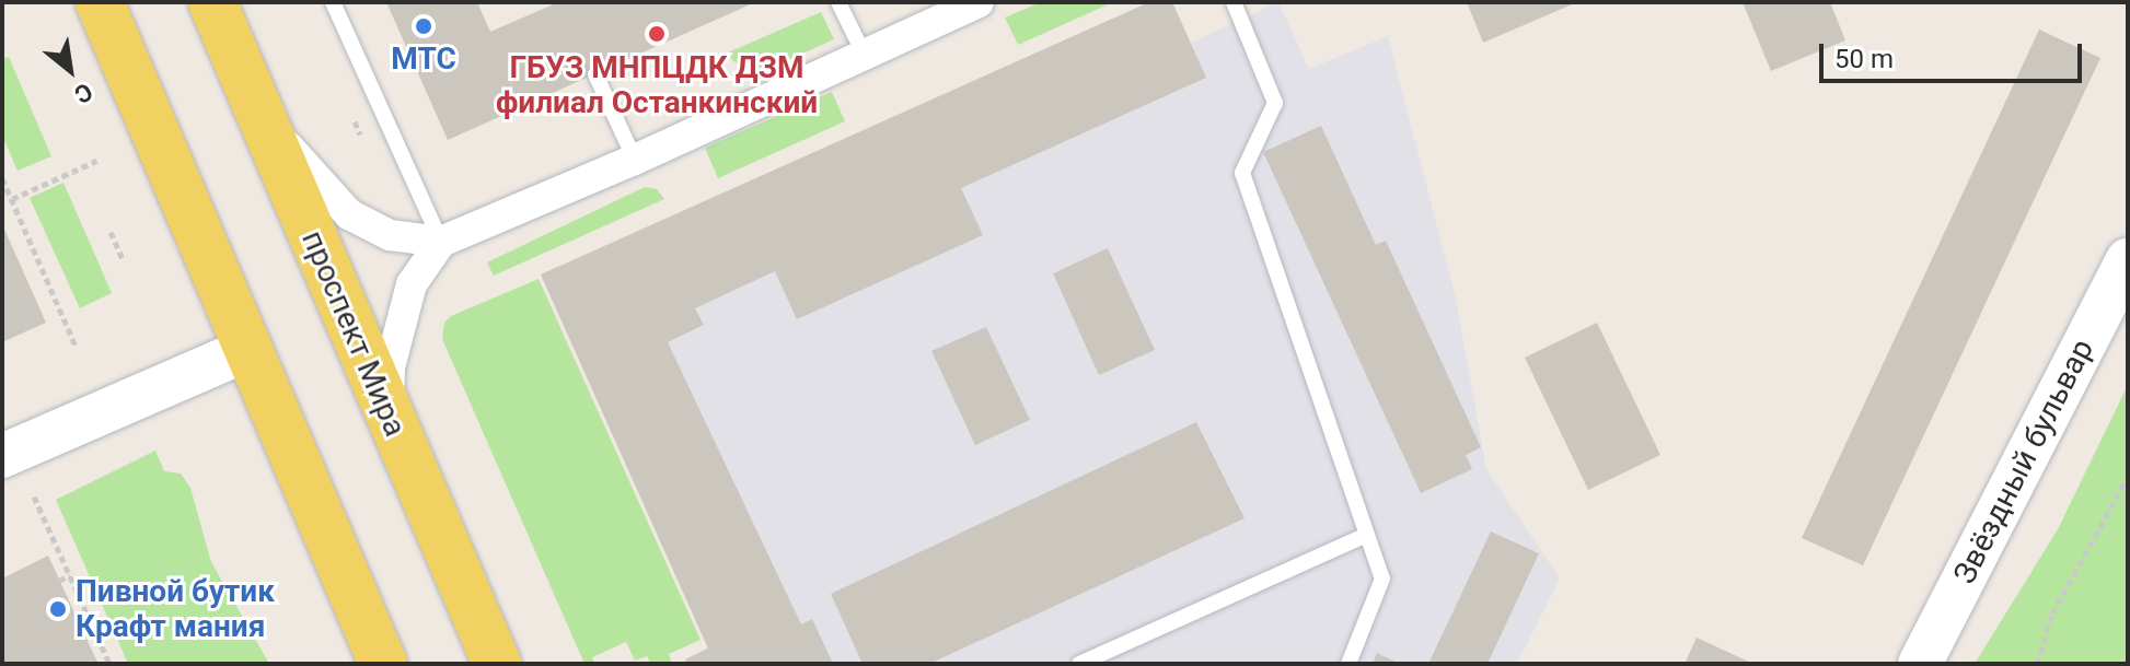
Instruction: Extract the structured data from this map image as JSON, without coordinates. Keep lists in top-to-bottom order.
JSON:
{
  "streets": {
    "main road": ["проспект Мира"],
    "street": ["Звёздный бульвар"]
  },
  "places": ["МТС", "ГБУЗ МНПЦДК ДЗМ филиал Останкинский", "Пивной бутик Крафт мания"],
  "scale_bar": "50 m",
  "north": "bottom right"
}
